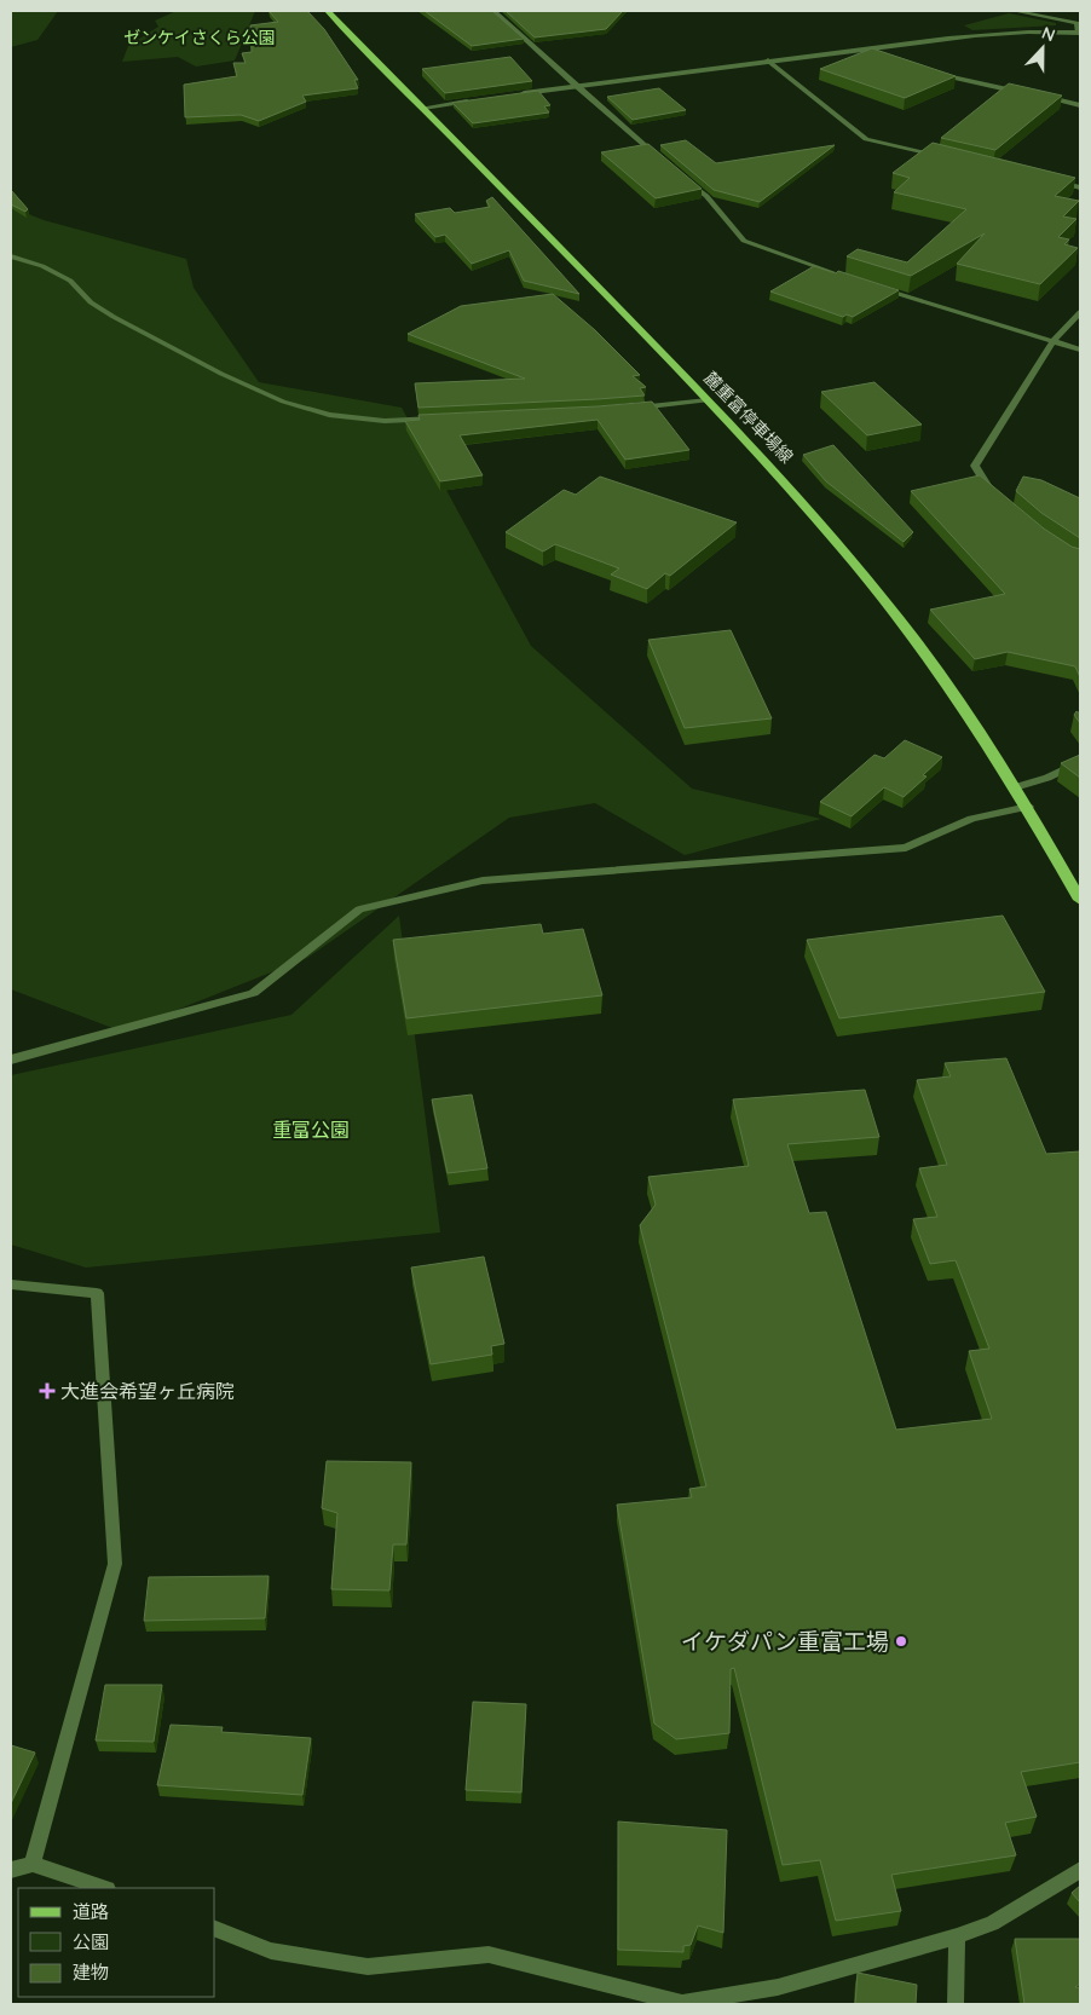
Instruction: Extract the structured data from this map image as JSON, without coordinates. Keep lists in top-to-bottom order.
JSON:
{
  "streets": {
    "main road": ["麓重富停車場線"]
  },
  "parks": ["ゼンケイさくら公園", "重富公園"],
  "places": {
    "health": ["大進会希望ヶ丘病院"],
    "other": ["イケダパン重富工場"]
  },
  "legend": ["道路", "公園", "建物"],
  "north": "top"
}
